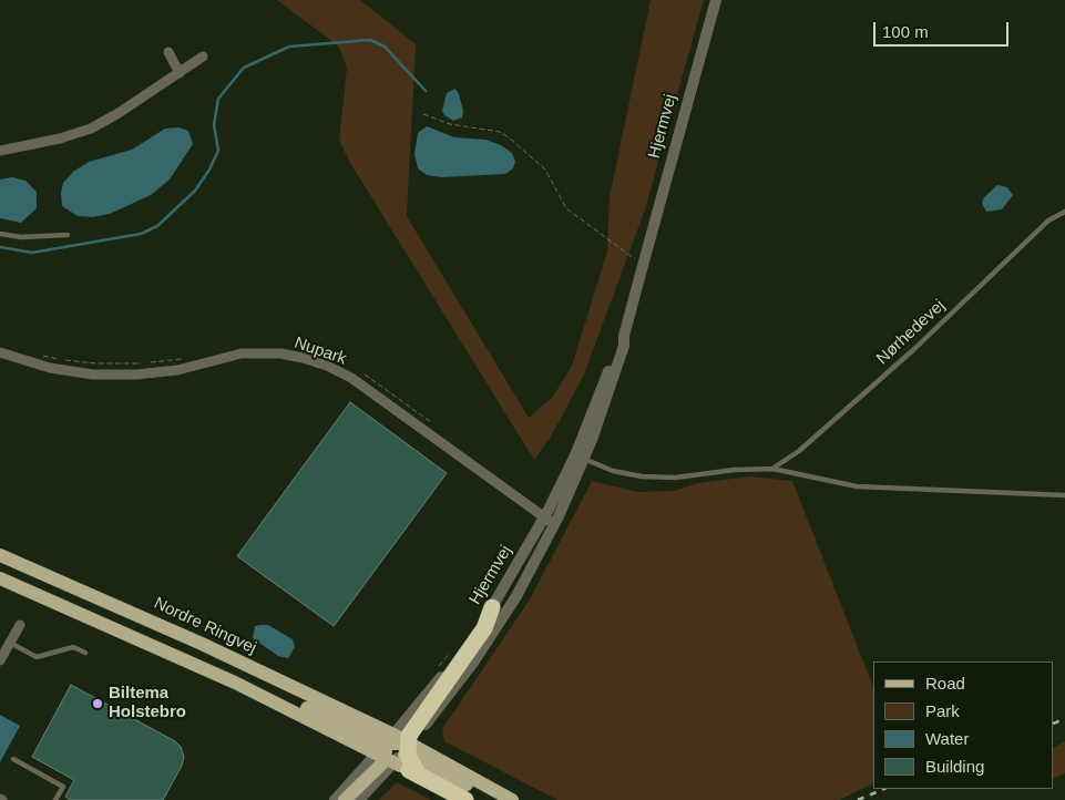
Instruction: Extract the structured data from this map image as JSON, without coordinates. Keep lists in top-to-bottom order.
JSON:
{
  "streets": {
    "main road": ["Nordre Ringvej"],
    "street": ["Hjermvej", "Nupark"],
    "lane": ["Nørhedevej"]
  },
  "crossings": [
    ["Hjermvej", "Nupark"],
    ["Hjermvej", "Nordre Ringvej"]
  ],
  "places": ["Biltema Holstebro"],
  "legend": [
    "Road",
    "Park",
    "Water",
    "Building"
  ],
  "scale_bar": "100 m"
}
